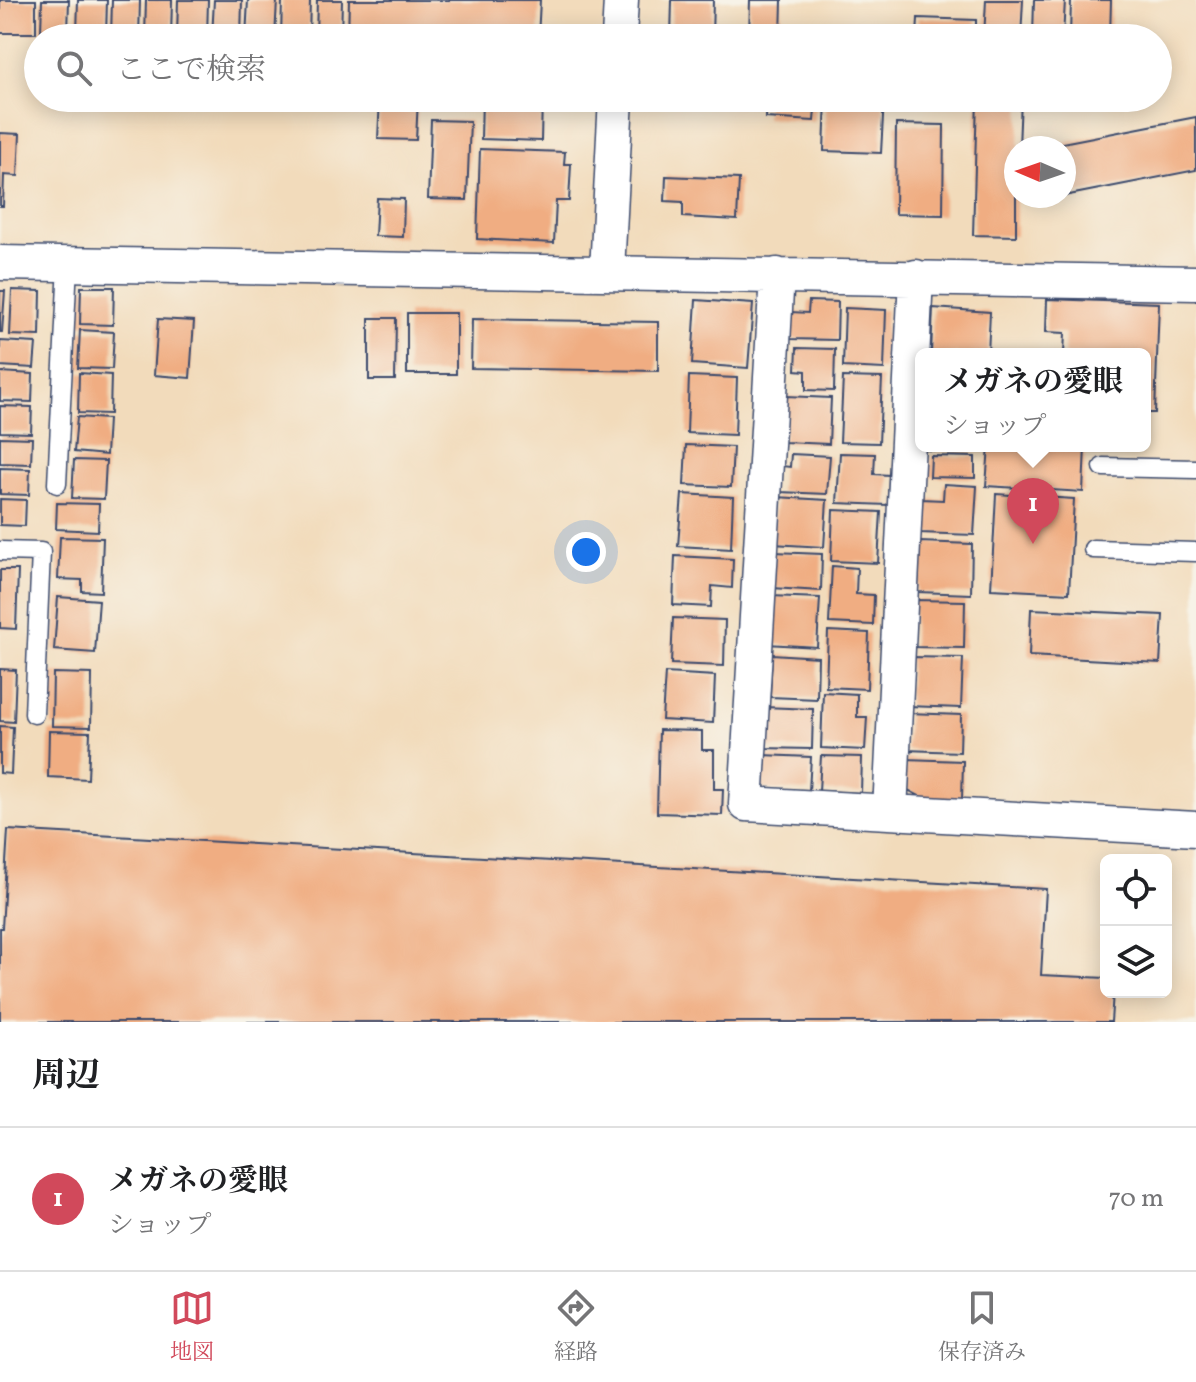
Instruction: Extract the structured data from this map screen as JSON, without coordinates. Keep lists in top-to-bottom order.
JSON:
{
  "north": "left",
  "page": {
    "search": "ここで検索",
    "popup": ["メガネの愛眼", "ショップ"],
    "pins": "1",
    "heading": "周辺",
    "list": [
      {
        "mark": "1",
        "name": "メガネの愛眼",
        "note": "ショップ",
        "value": "70 m"
      }
    ],
    "nav": ["地図", "経路", "保存済み"]
  }
}
